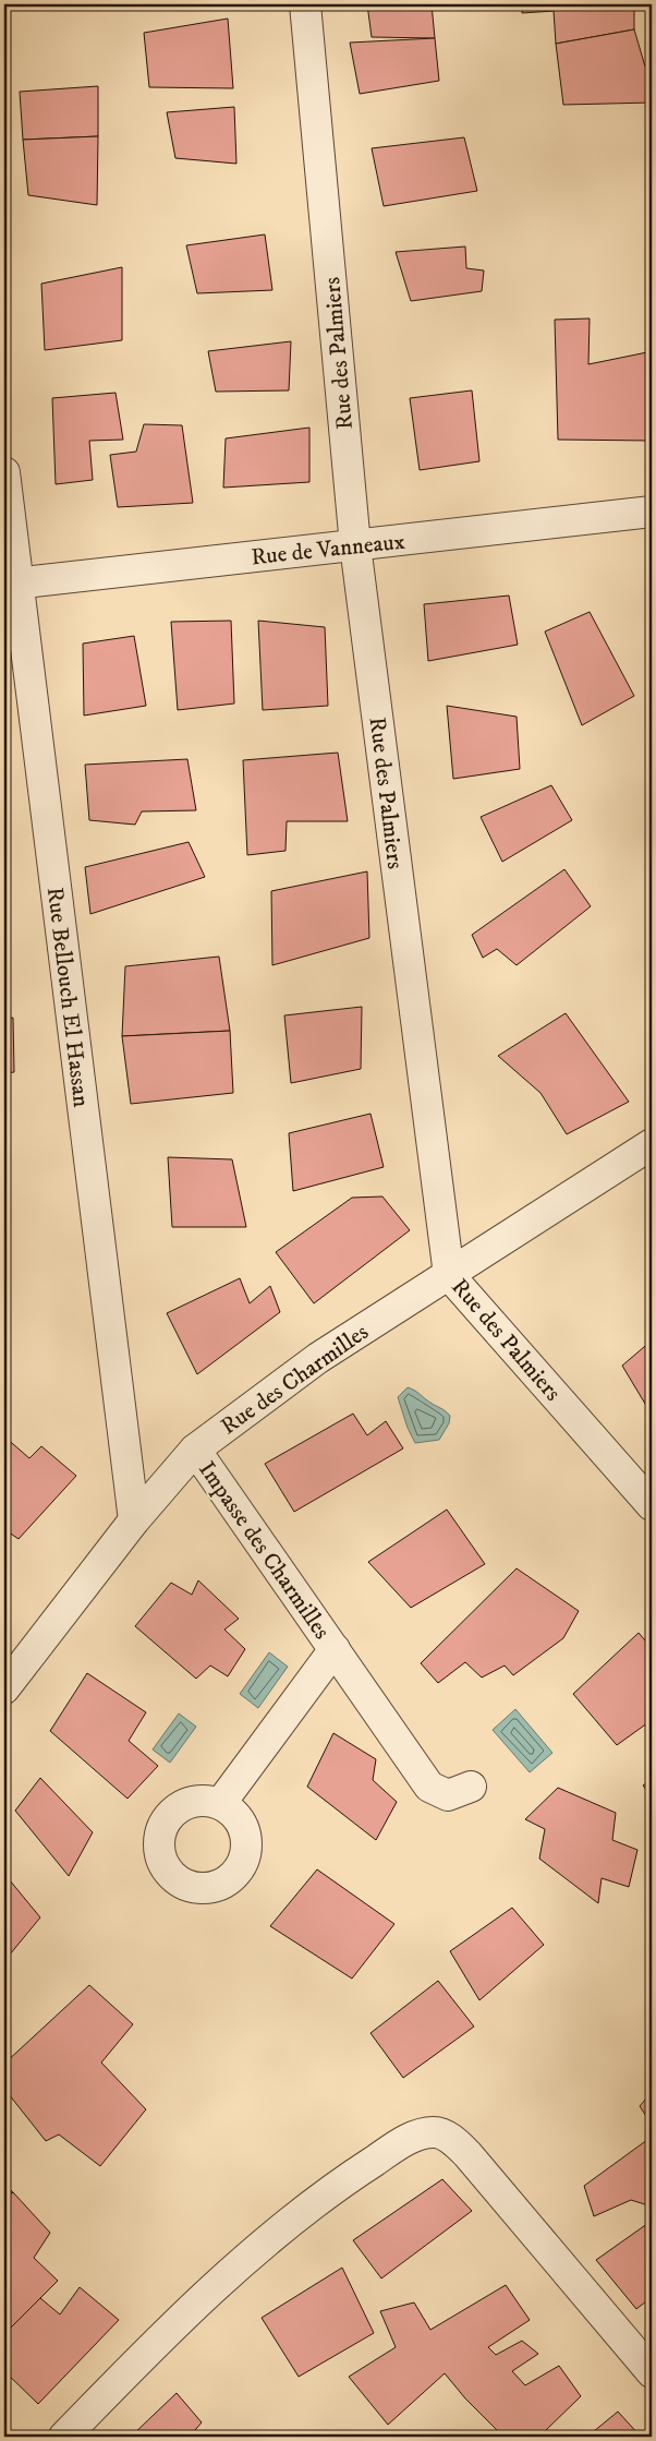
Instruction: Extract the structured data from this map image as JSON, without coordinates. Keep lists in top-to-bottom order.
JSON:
{
  "streets": {
    "street": [
      "Rue des Palmiers",
      "Rue de Vanneaux",
      "Rue Bellouch El Hassan",
      "Rue des Charmilles",
      "Impasse des Charmilles"
    ]
  },
  "crossings": [
    ["Rue des Palmiers", "Rue de Vanneaux"],
    ["Rue des Palmiers", "Rue des Charmilles"],
    ["Rue de Vanneaux", "Rue Bellouch El Hassan"],
    ["Rue Bellouch El Hassan", "Rue des Charmilles"],
    ["Rue des Charmilles", "Impasse des Charmilles"]
  ]
}
